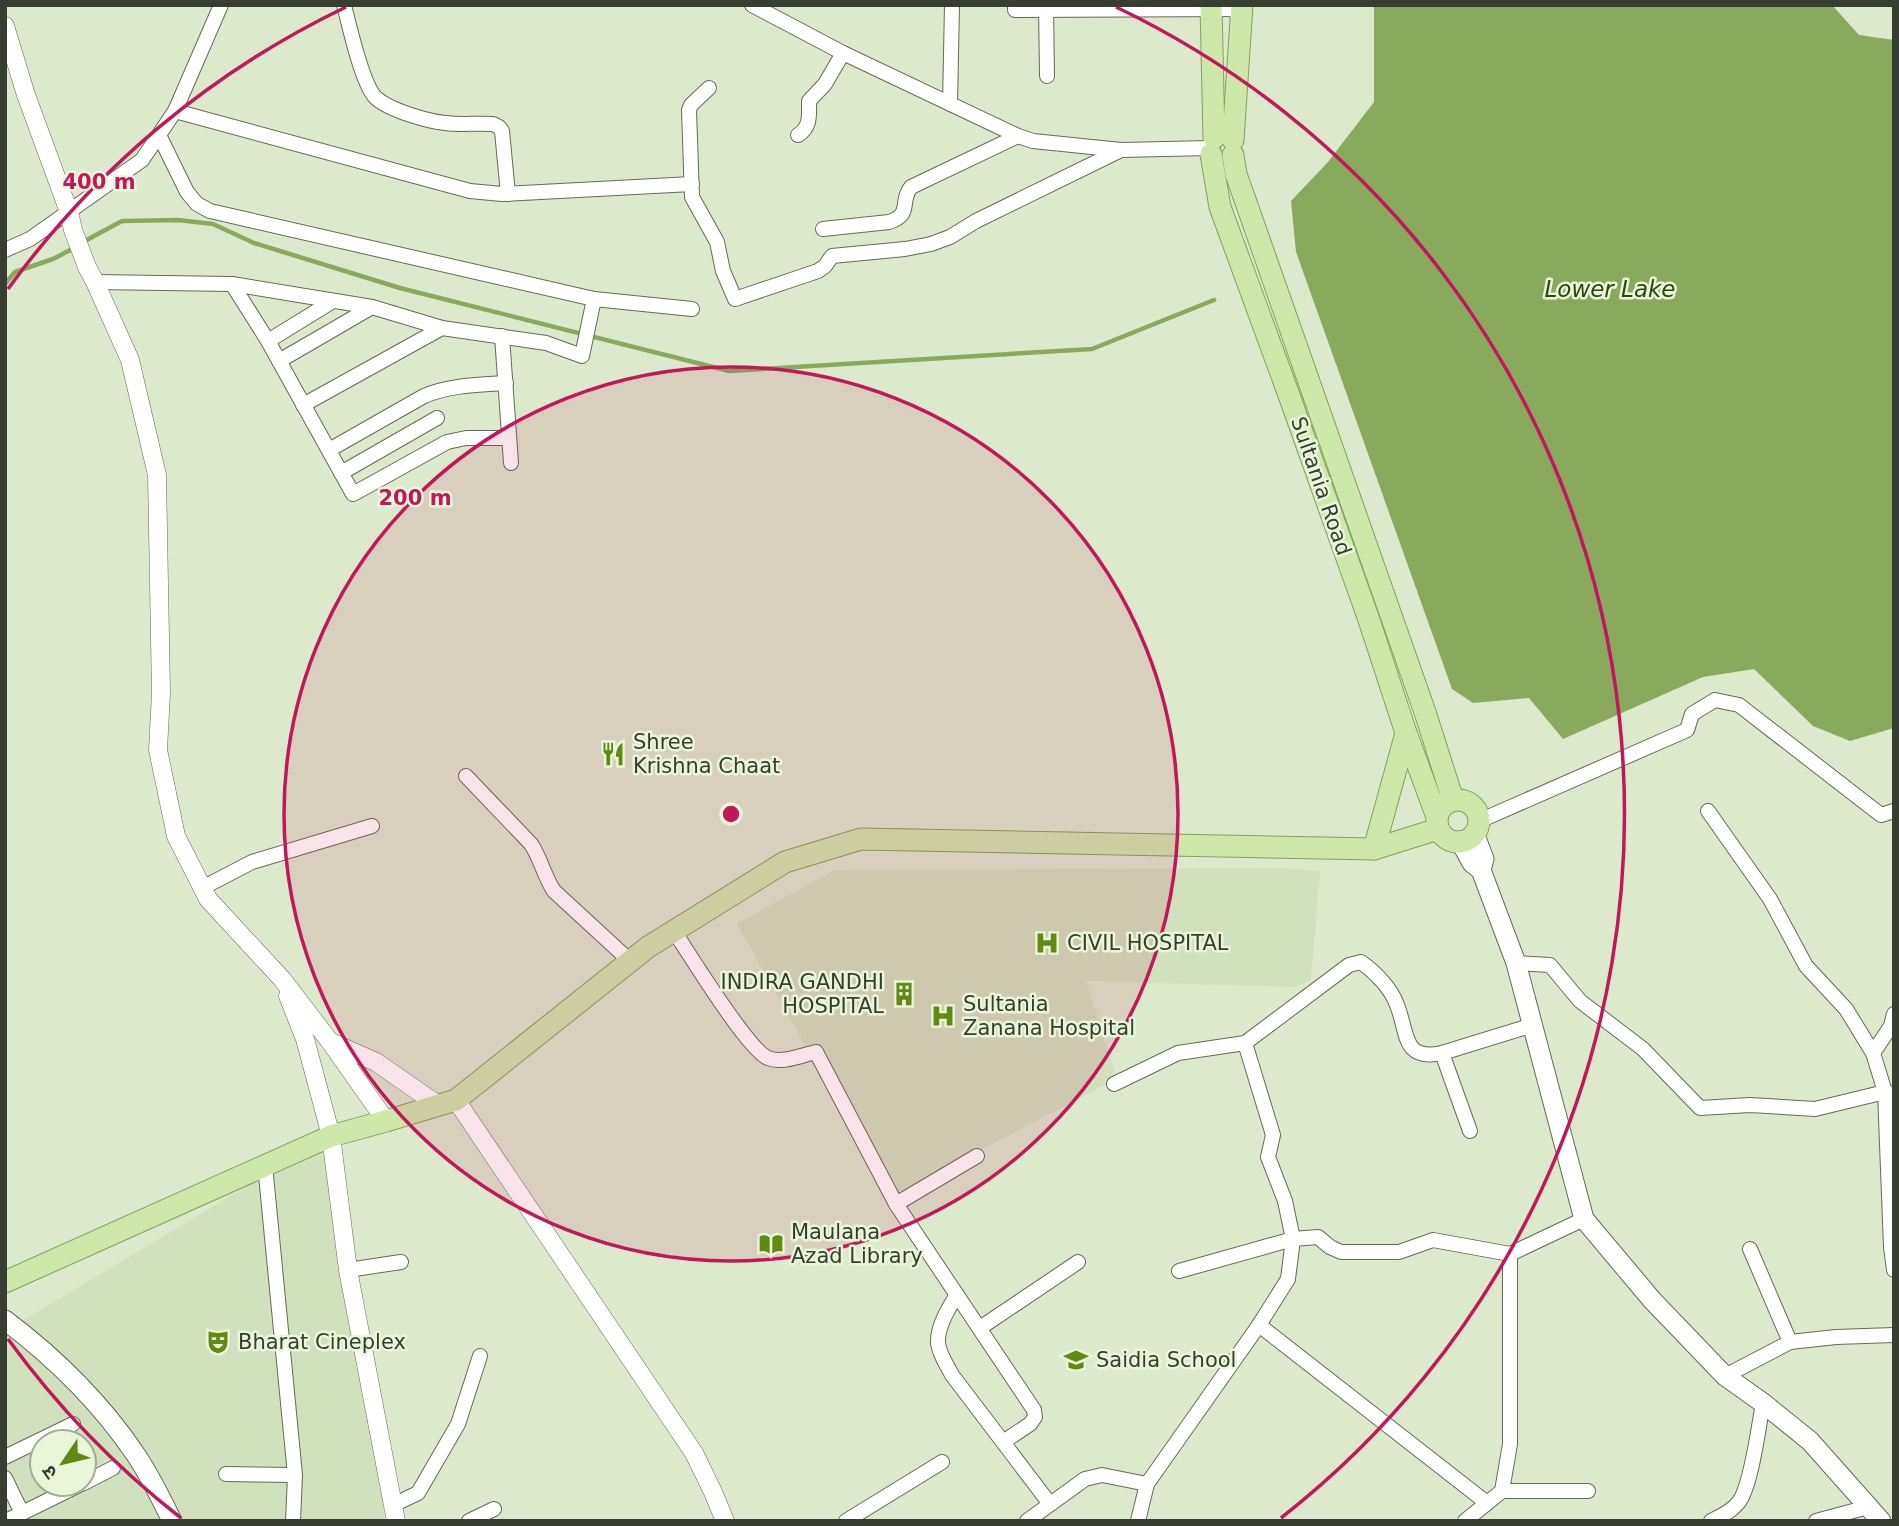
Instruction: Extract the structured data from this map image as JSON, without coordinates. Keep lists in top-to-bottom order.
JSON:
{
  "streets": {
    "main road": ["Sultania Road"]
  },
  "water": ["Lower Lake"],
  "places": {
    "restaurant": ["Shree Krishna Chaat"],
    "hospital": ["CIVIL HOSPITAL", "Sultania Zanana Hospital"],
    "building": ["INDIRA GANDHI HOSPITAL"],
    "library": ["Maulana Azad Library"],
    "theatre": ["Bharat Cineplex"],
    "school or university": ["Saidia School"]
  },
  "north": "bottom left",
  "rings": ["400 m", "200 m"]
}
